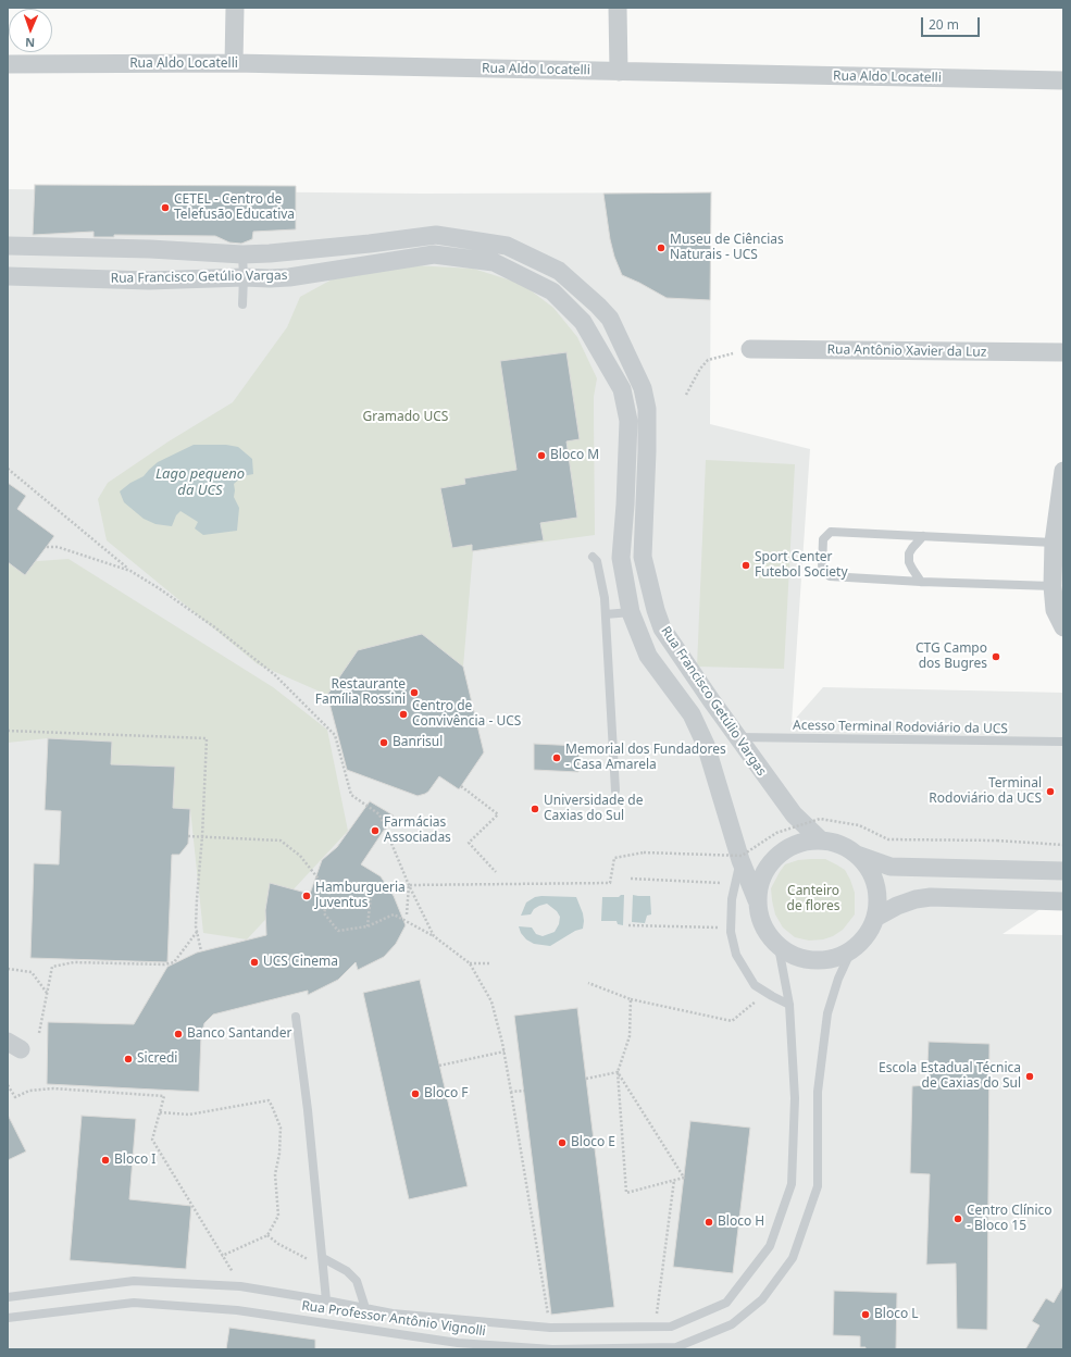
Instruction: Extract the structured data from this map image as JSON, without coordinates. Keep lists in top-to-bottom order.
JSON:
{
  "streets": {
    "street": ["Rua Aldo Locatelli", "Rua Francisco Getúlio Vargas", "Rua Antônio Xavier da Luz"],
    "lane": ["Acesso Terminal Rodoviário da UCS", "Rua Professor Antônio Vignolli"]
  },
  "crossings": [
    ["Rua Francisco Getúlio Vargas", "Acesso Terminal Rodoviário da UCS"],
    ["Rua Francisco Getúlio Vargas", "Rua Professor Antônio Vignolli"]
  ],
  "water": ["Lago pequeno da UCS"],
  "parks": ["Gramado UCS", "Canteiro de flores"],
  "places": [
    "CETEL - Centro de Telefusão Educativa",
    "Museu de Ciências Naturais - UCS",
    "Bloco M",
    "Sport Center Futebol Society",
    "CTG Campo dos Bugres",
    "Restaurante Família Rossini",
    "Centro de Convivência - UCS",
    "Banrisul",
    "Memorial dos Fundadores - Casa Amarela",
    "Terminal Rodoviário da UCS",
    "Universidade de Caxias do Sul",
    "Farmácias Associadas",
    "Hamburgueria Juventus",
    "UCS Cinema",
    "Banco Santander",
    "Sicredi",
    "Escola Estadual Técnica de Caxias do Sul",
    "Bloco F",
    "Bloco E",
    "Bloco I",
    "Centro Clínico - Bloco 15",
    "Bloco H",
    "Bloco L"
  ],
  "scale_bar": "20 m",
  "north": "bottom"
}
